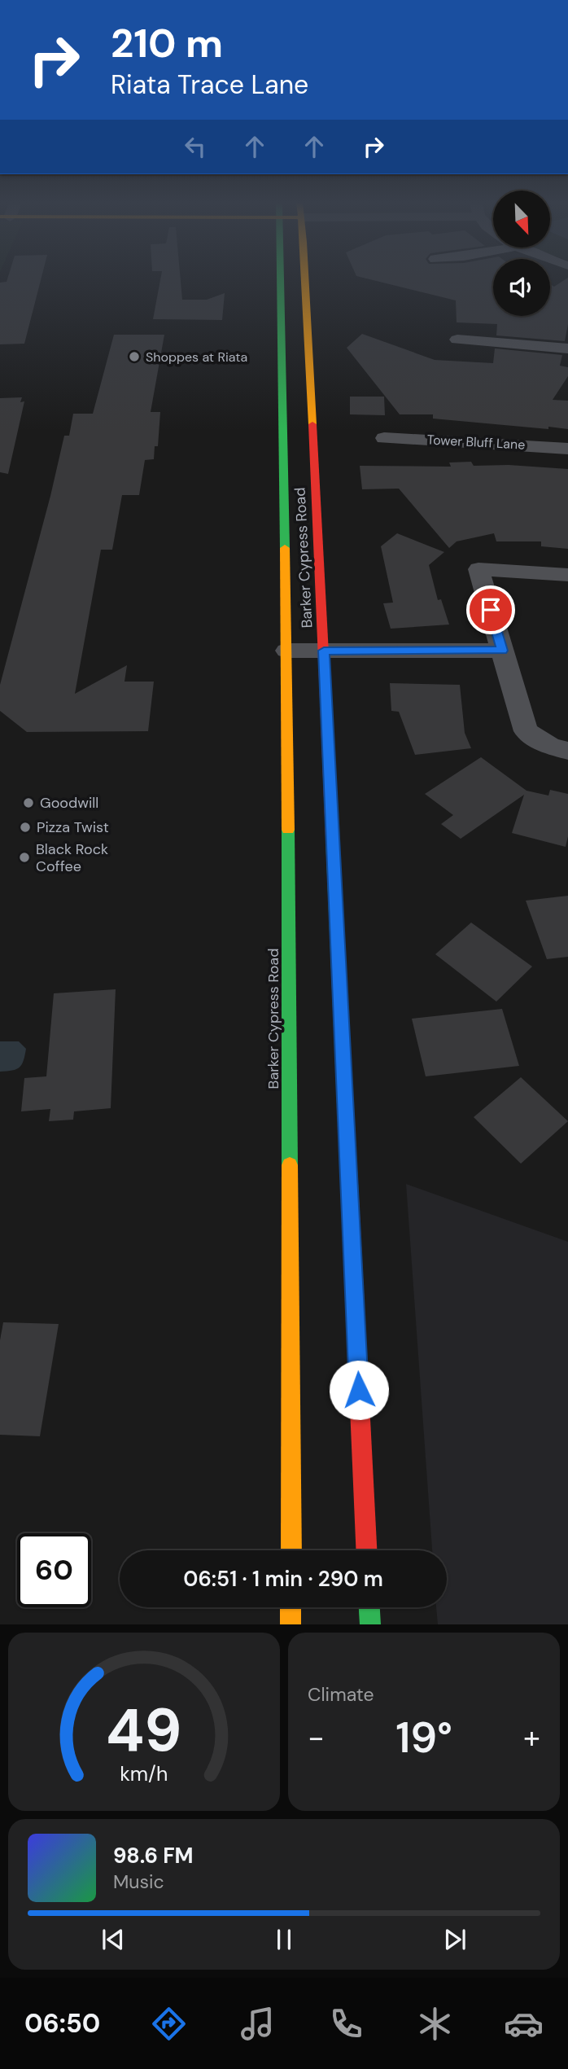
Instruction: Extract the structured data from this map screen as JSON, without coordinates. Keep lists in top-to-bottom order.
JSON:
{
  "streets": {
    "main road": ["Barker Cypress Road"],
    "street": ["Tower Bluff Lane"]
  },
  "places": [
    "Shoppes at Riata",
    "Goodwill",
    "Pizza Twist",
    "Black Rock Coffee"
  ],
  "north": "bottom right",
  "page": {
    "turn": ["210 m", "Riata Trace Lane"],
    "limit": "60",
    "trip": "06:51 · 1 min · 290 m",
    "tile": "Climate",
    "heat": ["−", "19°", "+"],
    "song": ["98.6 FM", "Music"],
    "tabs": "06:50",
    "gauge": ["49", "km/h"]
  }
}
